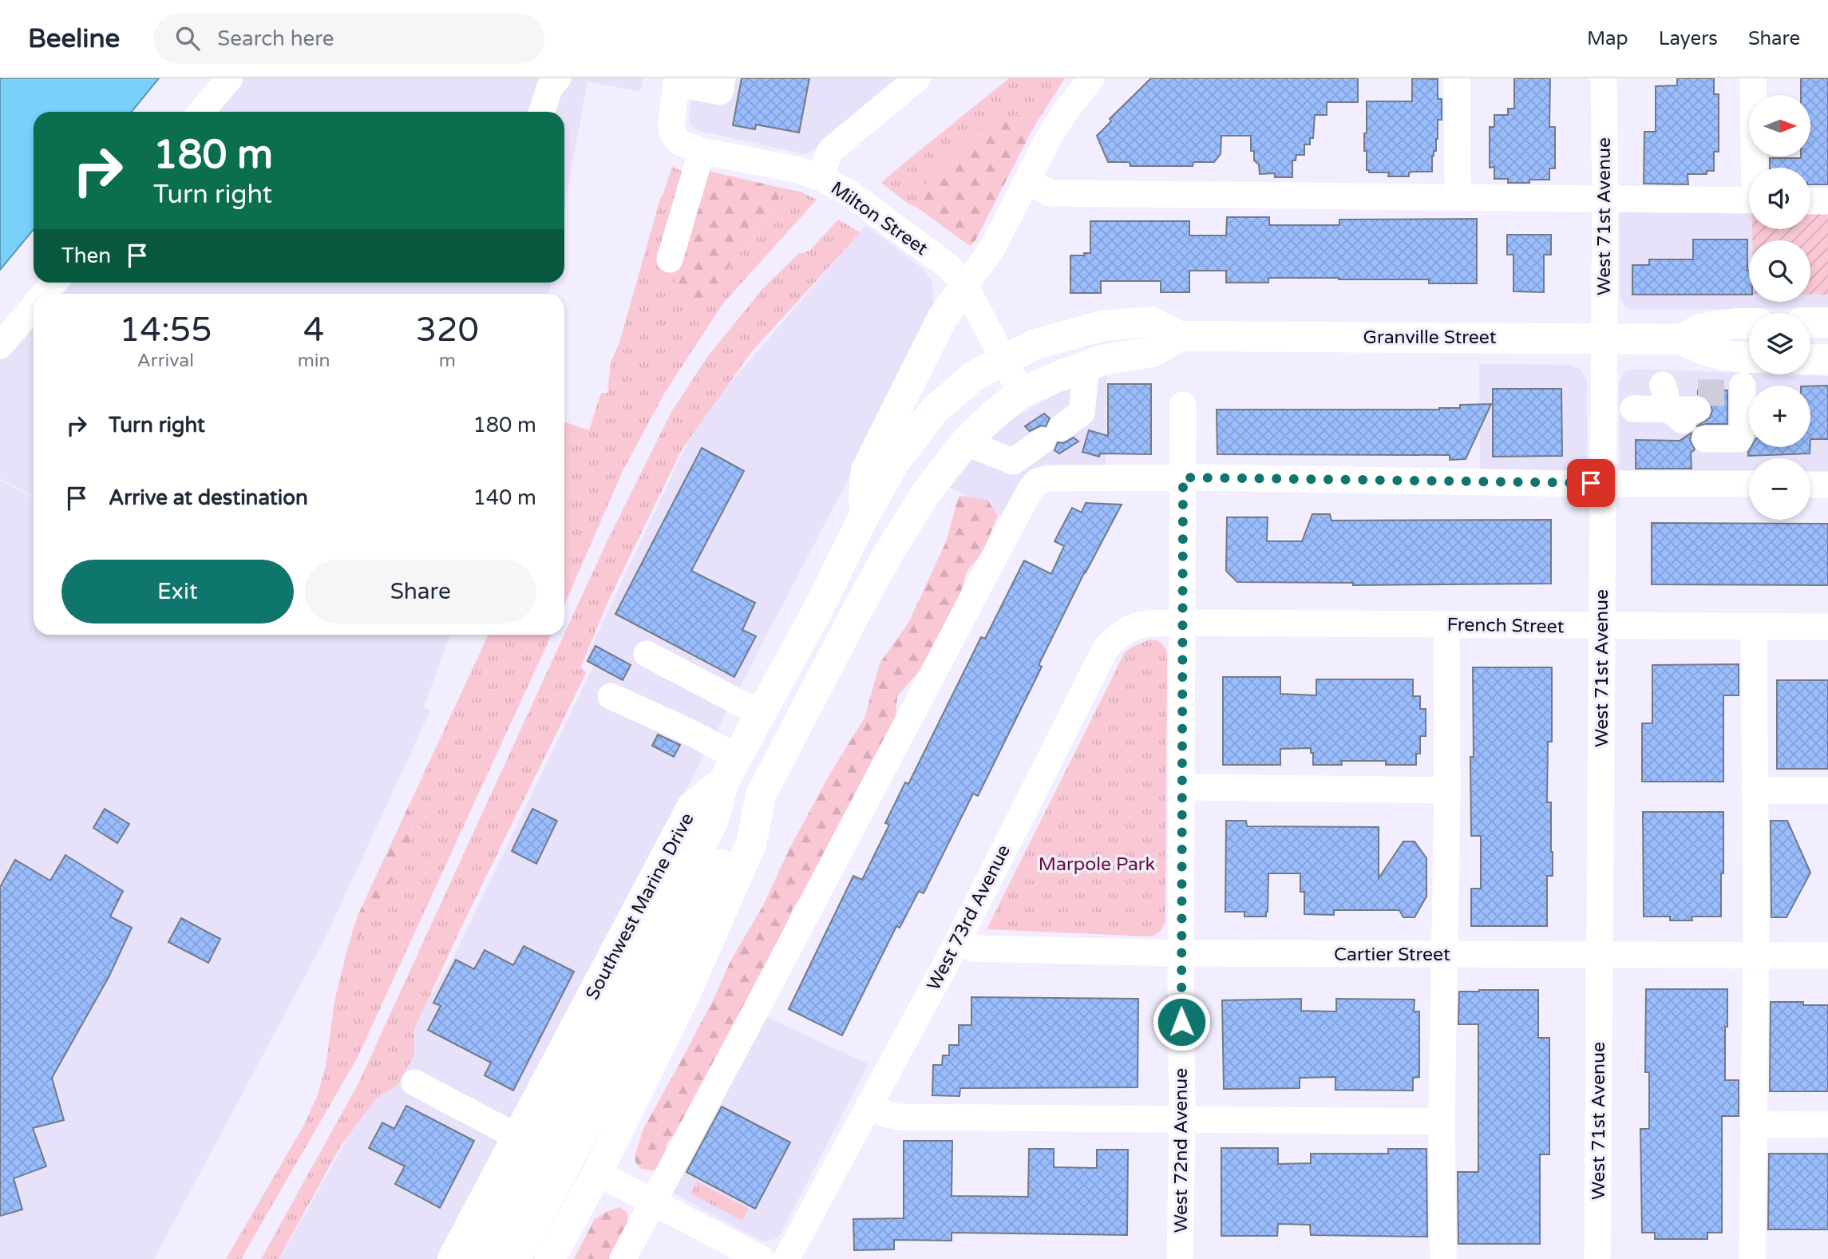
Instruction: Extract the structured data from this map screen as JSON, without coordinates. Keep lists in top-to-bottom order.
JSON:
{
  "streets": {
    "main road": ["Granville Street", "Southwest Marine Drive"],
    "street": [
      "West 71st Avenue",
      "Milton Street",
      "French Street",
      "West 73rd Avenue",
      "Cartier Street",
      "West 72nd Avenue"
    ]
  },
  "crossings": [
    ["West 71st Avenue", "Granville Street"],
    ["West 71st Avenue", "French Street"],
    ["West 71st Avenue", "Cartier Street"],
    ["Milton Street", "Granville Street"],
    ["Milton Street", "Southwest Marine Drive"],
    ["Granville Street", "Southwest Marine Drive"],
    ["French Street", "West 73rd Avenue"],
    ["French Street", "West 72nd Avenue"],
    ["West 73rd Avenue", "Cartier Street"],
    ["West 73rd Avenue", "West 72nd Avenue"],
    ["Cartier Street", "West 72nd Avenue"]
  ],
  "parks": ["Marpole Park"],
  "north": "right",
  "page": {
    "header": "Beeline",
    "search": "Search here",
    "nav": ["Map", "Layers", "Share"],
    "map_buttons": ["+", "−"],
    "turn": ["180 m", "Turn right"],
    "then": "Then",
    "eta": [
      "14:55",
      "Arrival",
      "4",
      "min",
      "320",
      "m"
    ],
    "list": [
      {
        "name": "Turn right",
        "value": "180 m"
      },
      {
        "name": "Arrive at destination",
        "value": "140 m"
      }
    ],
    "buttons": ["Exit", "Share"]
  }
}
